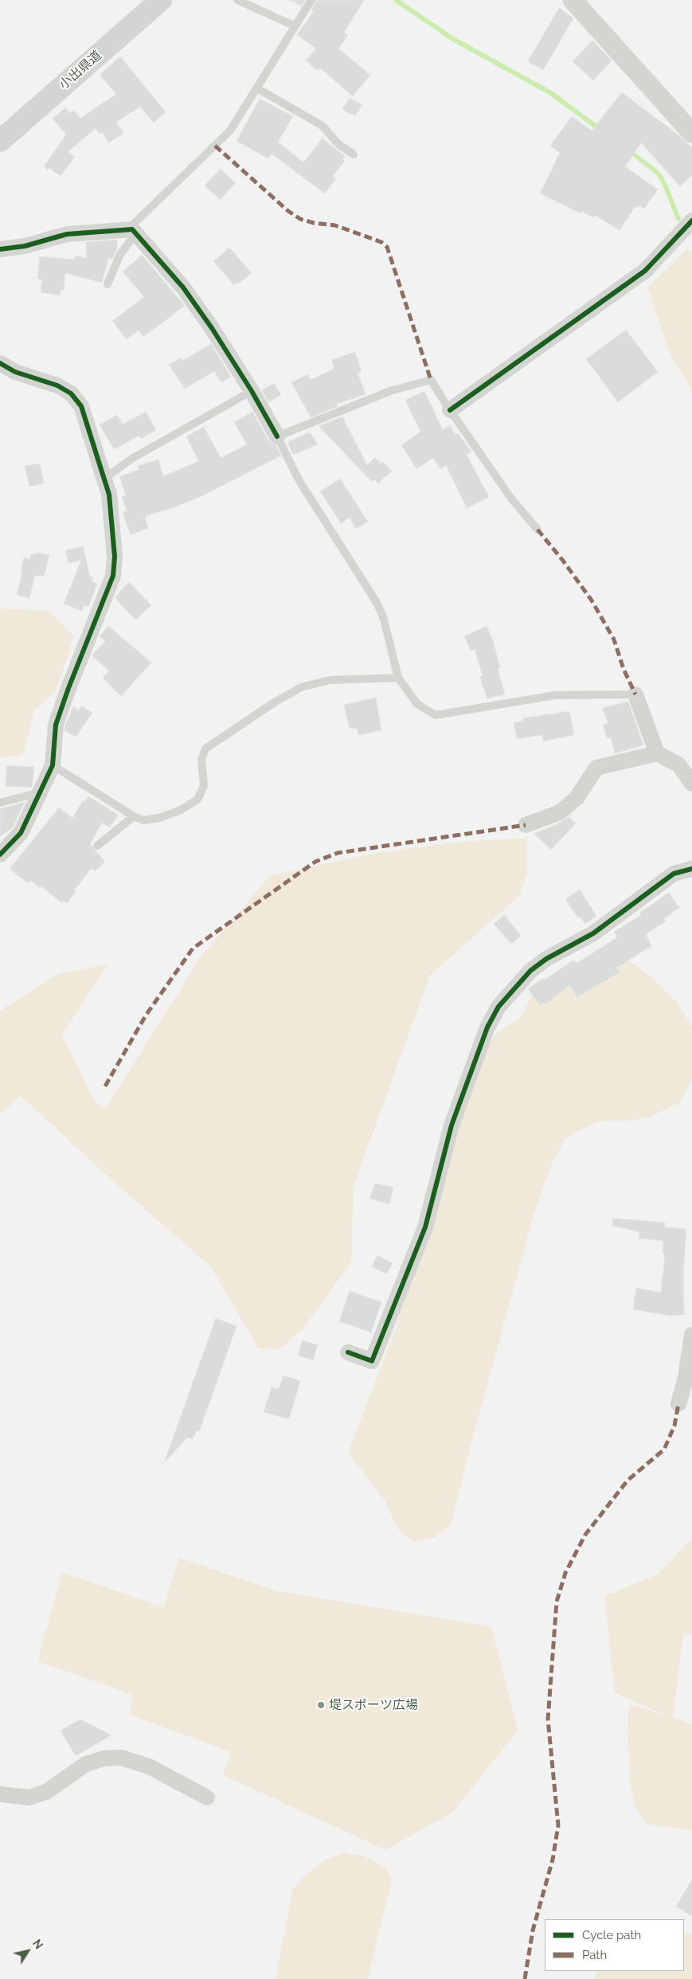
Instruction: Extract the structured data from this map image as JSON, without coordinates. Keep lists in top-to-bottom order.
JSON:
{
  "streets": {
    "main road": ["小出県道"]
  },
  "places": ["堤スポーツ広場"],
  "legend": ["Cycle path", "Path"],
  "north": "top right"
}
